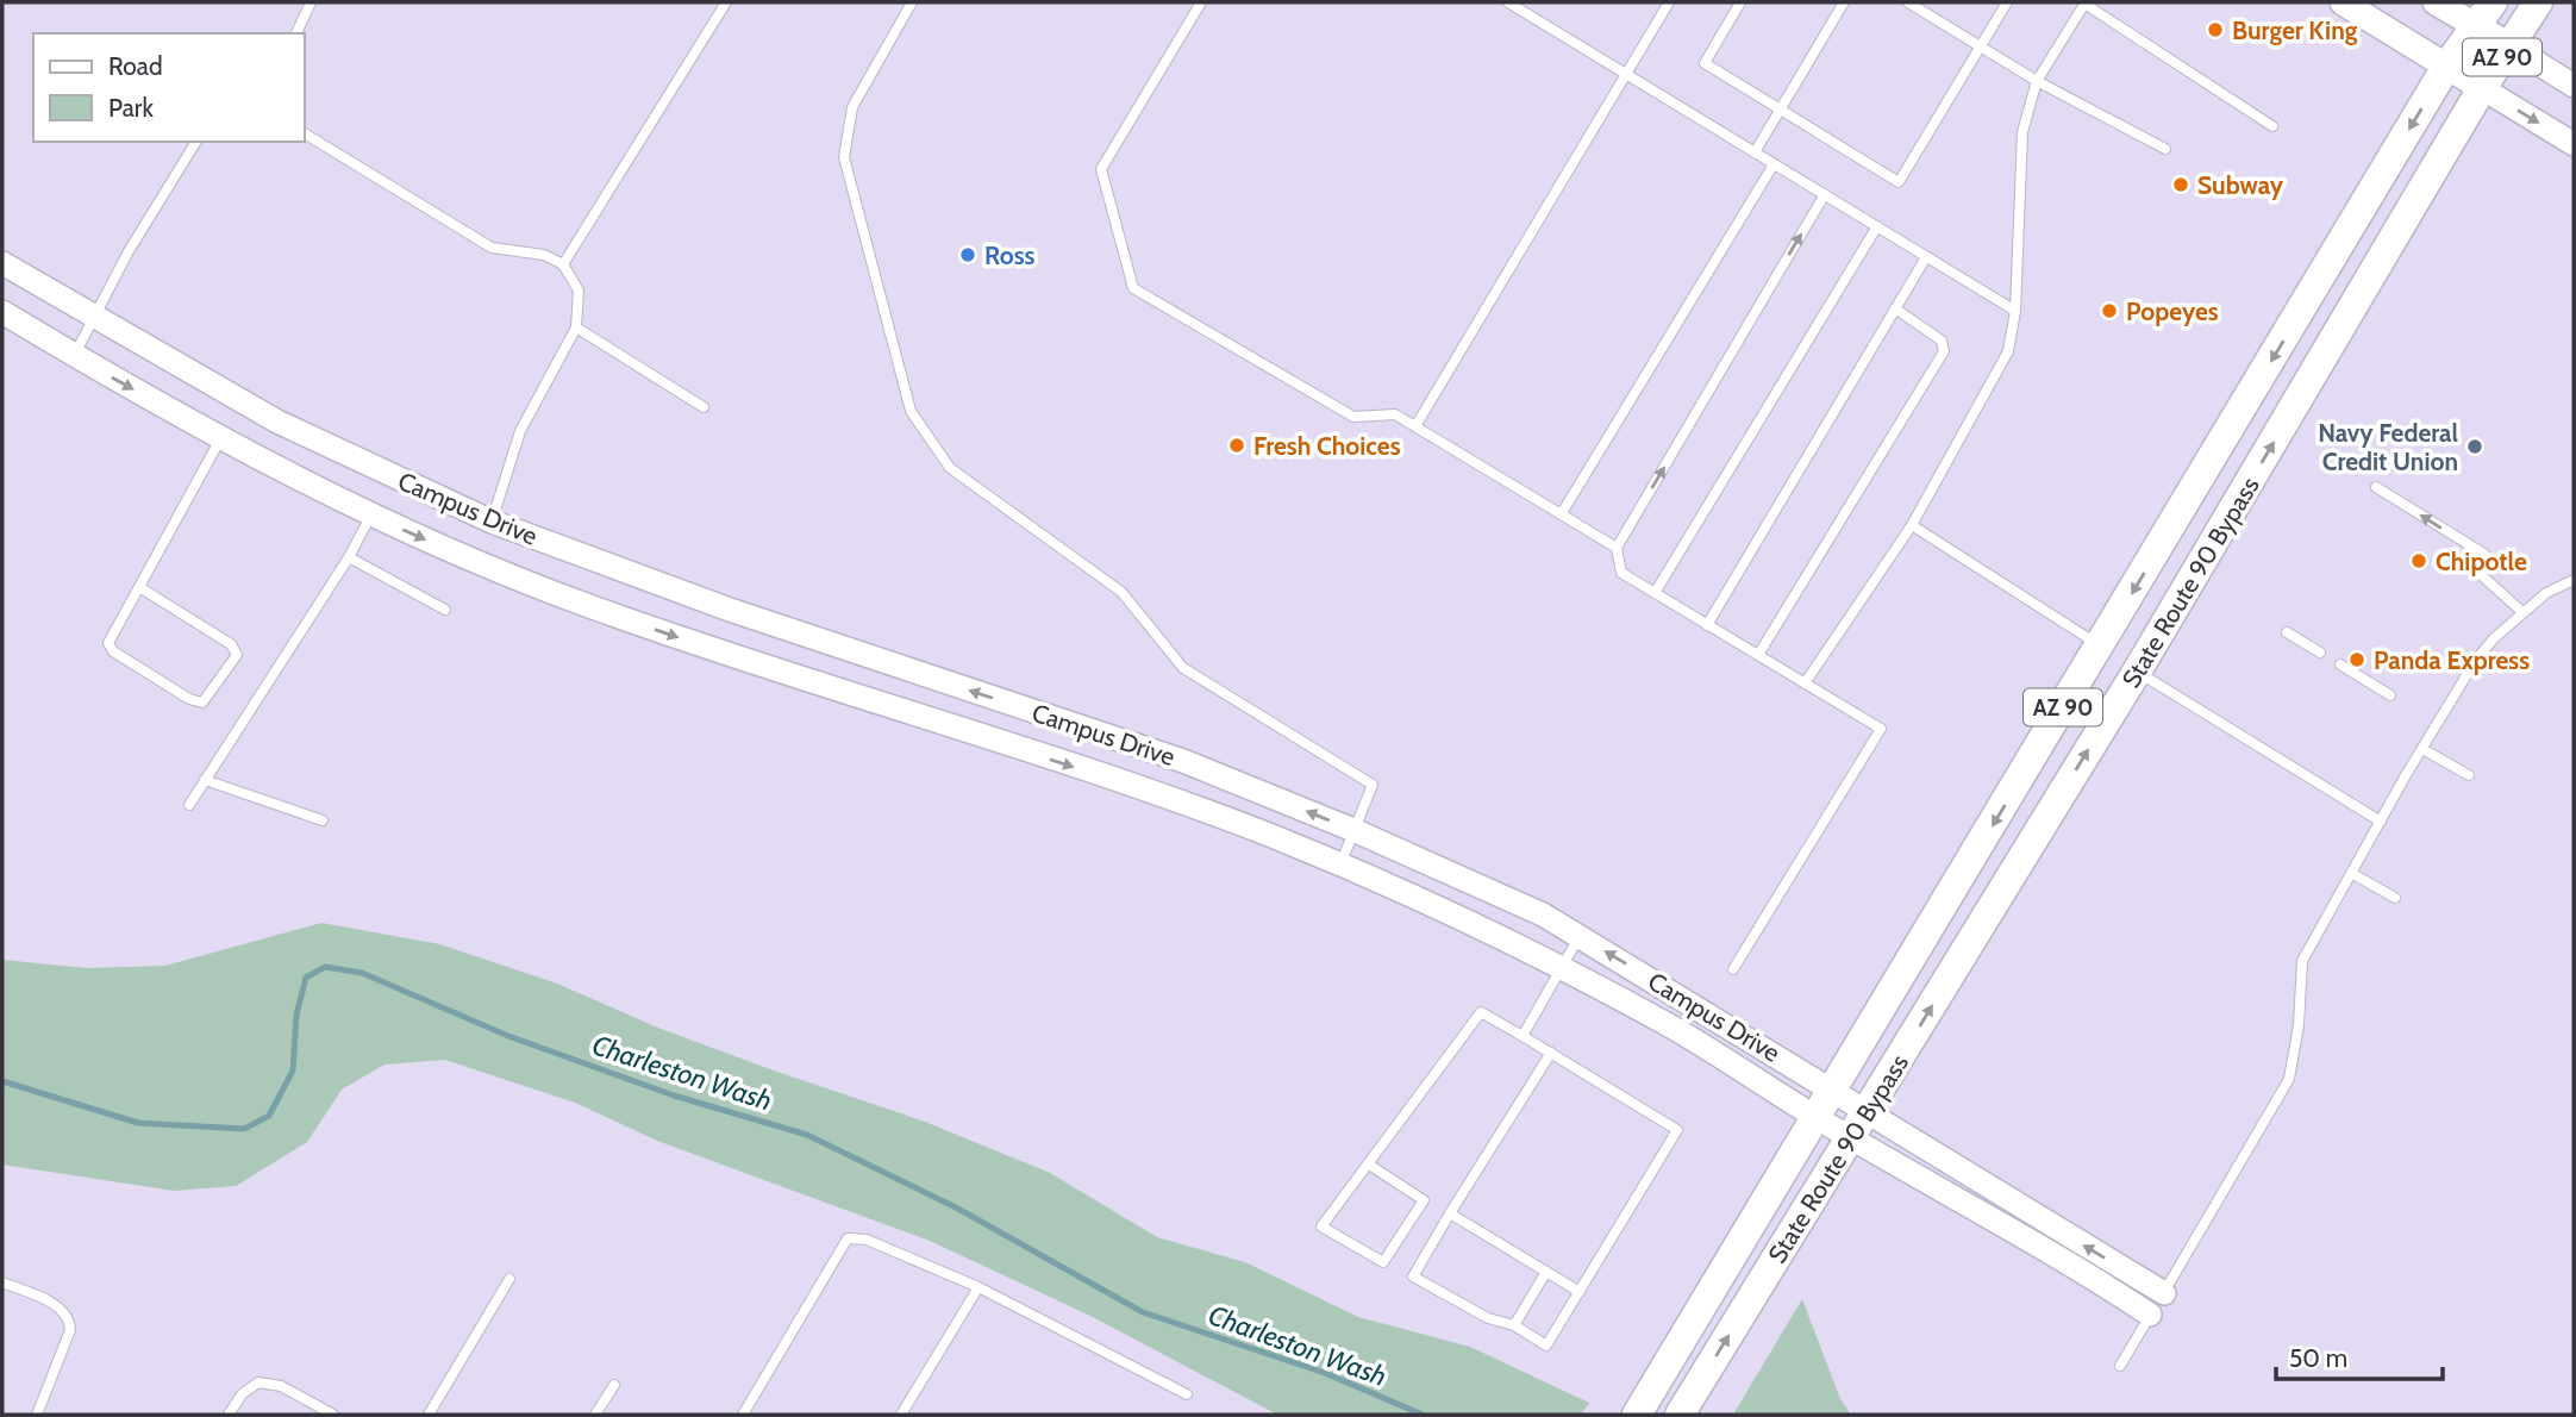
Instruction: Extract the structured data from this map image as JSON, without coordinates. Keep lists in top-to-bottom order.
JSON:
{
  "streets": {
    "highway": ["AZ 90", "State Route 90 Bypass"],
    "street": ["Campus Drive"]
  },
  "crossings": [
    ["Campus Drive", "State Route 90 Bypass"]
  ],
  "water": ["Charleston Wash"],
  "places": [
    "Burger King",
    "Subway",
    "Ross",
    "Popeyes",
    "Fresh Choices",
    "Navy Federal Credit Union",
    "Chipotle",
    "Panda Express"
  ],
  "legend": ["Road", "Park"],
  "scale_bar": "50 m"
}
